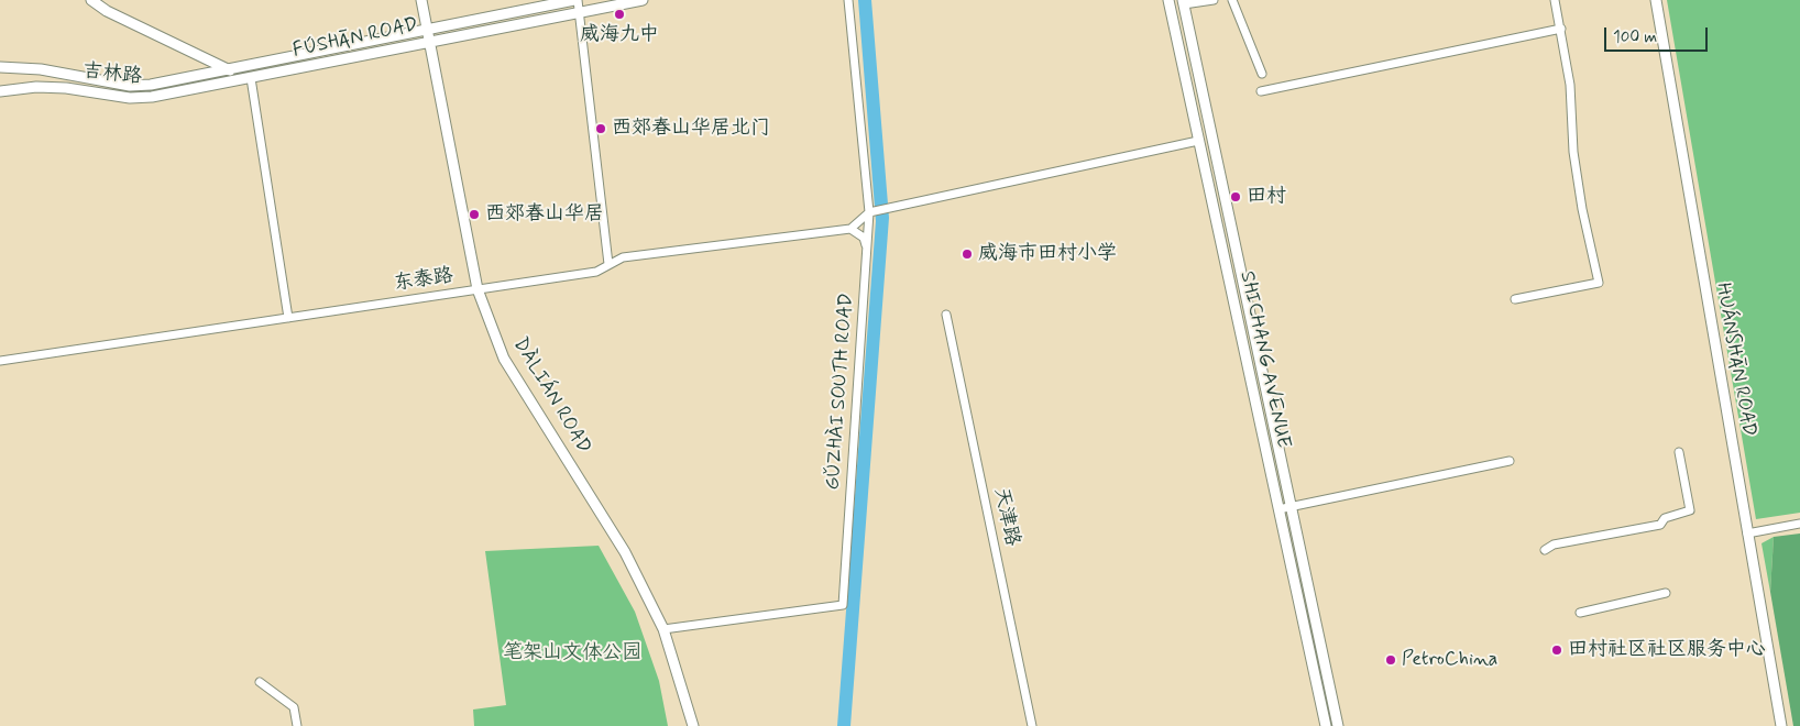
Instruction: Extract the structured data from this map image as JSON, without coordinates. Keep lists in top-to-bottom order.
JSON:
{
  "streets": {
    "main road": [
      "FÚSHĀN ROAD",
      "吉林路",
      "SHICHANG AVENUE",
      "HUÁNSHĀN ROAD",
      "DÀLIÁN ROAD"
    ],
    "street": ["东泰路", "GǓZHÀI SOUTH ROAD", "天津路"]
  },
  "crossings": [
    ["FÚSHĀN ROAD", "吉林路"],
    ["FÚSHĀN ROAD", "DÀLIÁN ROAD"],
    ["吉林路", "DÀLIÁN ROAD"],
    ["东泰路", "DÀLIÁN ROAD"],
    ["GǓZHÀI SOUTH ROAD", "DÀLIÁN ROAD"]
  ],
  "parks": ["笔架山文体公园"],
  "places": [
    "威海九中",
    "西郊春山华居北门",
    "田村",
    "西郊春山华居",
    "威海市田村小学",
    "田村社区社区服务中心",
    "PetroChina"
  ],
  "scale_bar": "100 m"
}
